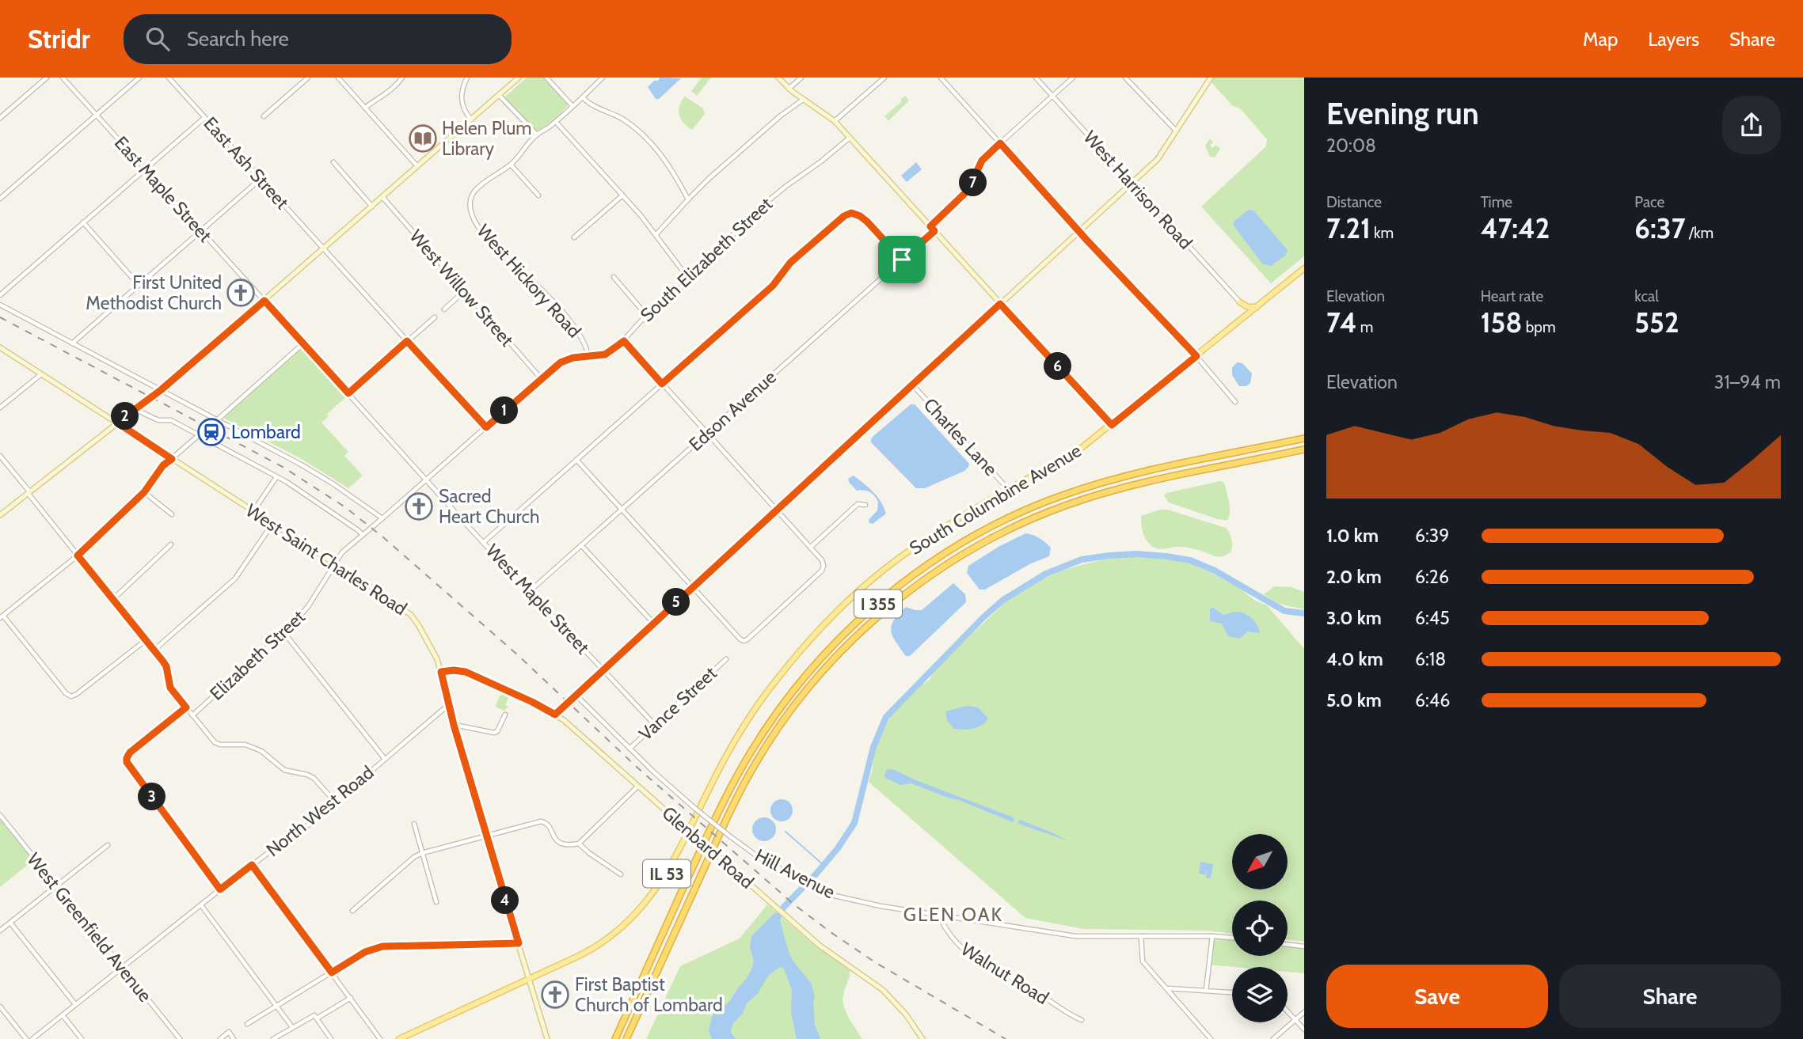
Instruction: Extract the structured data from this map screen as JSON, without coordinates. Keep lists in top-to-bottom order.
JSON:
{
  "streets": {
    "highway": ["I 355"],
    "main road": [
      "South Columbine Avenue",
      "West Saint Charles Road",
      "Glenbard Road",
      "IL 53"
    ],
    "street": [
      "East Ash Street",
      "East Maple Street",
      "West Harrison Road",
      "South Elizabeth Street",
      "West Hickory Road",
      "West Willow Street",
      "Edson Avenue",
      "Charles Lane",
      "West Maple Street",
      "Elizabeth Street",
      "Vance Street",
      "North West Road",
      "Hill Avenue",
      "West Greenfield Avenue",
      "Walnut Road"
    ]
  },
  "crossings": [
    ["East Ash Street", "South Elizabeth Street"],
    ["East Maple Street", "West Maple Street"],
    ["South Elizabeth Street", "West Hickory Road"],
    ["South Elizabeth Street", "West Willow Street"],
    ["South Elizabeth Street", "West Saint Charles Road"],
    ["South Elizabeth Street", "West Maple Street"],
    ["South Elizabeth Street", "Elizabeth Street"],
    ["Edson Avenue", "West Maple Street"],
    ["Charles Lane", "South Columbine Avenue"],
    ["South Columbine Avenue", "West Saint Charles Road"],
    ["South Columbine Avenue", "IL 53"],
    ["West Saint Charles Road", "Elizabeth Street"],
    ["West Saint Charles Road", "North West Road"],
    ["West Saint Charles Road", "Glenbard Road"],
    ["West Saint Charles Road", "IL 53"],
    ["West Maple Street", "Vance Street"],
    ["Vance Street", "Hill Avenue"],
    ["North West Road", "West Greenfield Avenue"],
    ["Hill Avenue", "Walnut Road"]
  ],
  "districts": ["GLEN OAK"],
  "places": {
    "library": ["Helen Plum Library"],
    "church": ["First United Methodist Church", "Sacred Heart Church", "First Baptist Church of Lombard"],
    "station": ["Lombard"]
  },
  "north": "bottom left",
  "page": {
    "header": "Stridr",
    "search": "Search here",
    "nav": ["Map", "Layers", "Share"],
    "heading": ["Evening run", "20:08"],
    "pins": [
      "7",
      "6",
      "1",
      "2",
      "5",
      "3",
      "4"
    ],
    "stats": [
      ["Distance", "7.21 km"],
      ["Time", "47:42"],
      ["Pace", "6:37 /km"],
      ["Elevation", "74 m"],
      ["Heart rate", "158 bpm"],
      ["kcal", "552"]
    ],
    "chart": ["Elevation", "31–94 m"],
    "list": [
      {
        "name": "1.0 km",
        "note": "6:39"
      },
      {
        "name": "2.0 km",
        "note": "6:26"
      },
      {
        "name": "3.0 km",
        "note": "6:45"
      },
      {
        "name": "4.0 km",
        "note": "6:18"
      },
      {
        "name": "5.0 km",
        "note": "6:46"
      }
    ],
    "buttons": ["Save", "Share"]
  }
}
